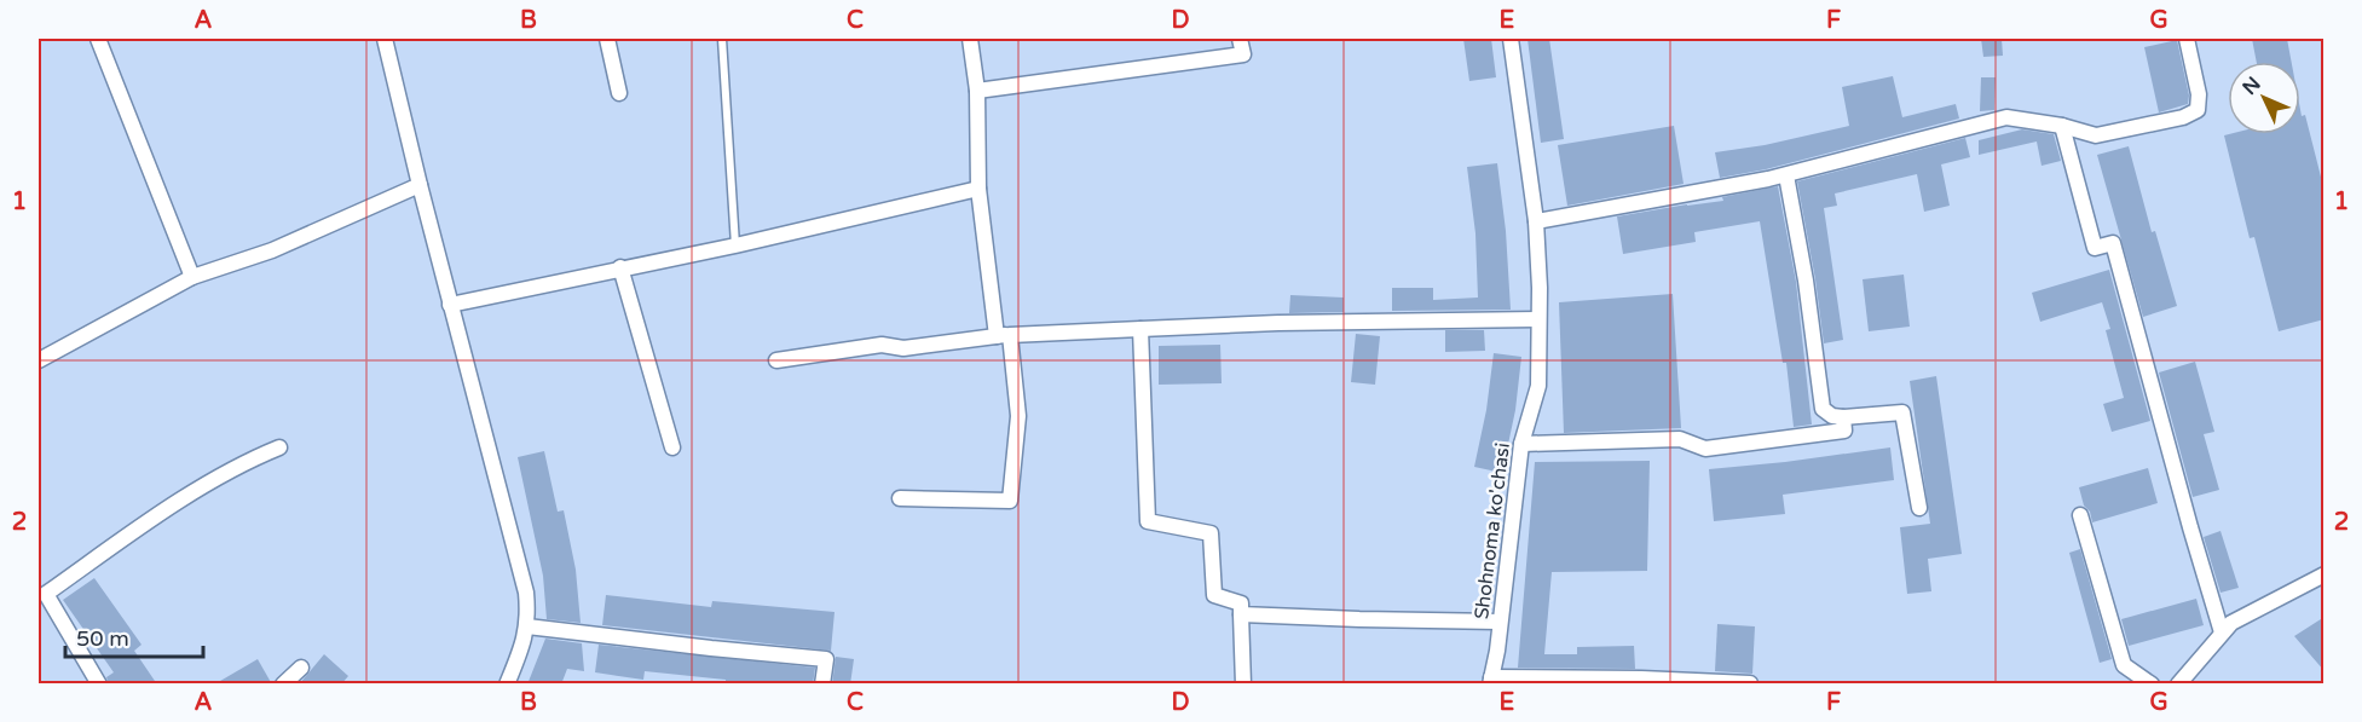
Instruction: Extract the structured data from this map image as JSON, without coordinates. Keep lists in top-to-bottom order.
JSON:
{
  "streets": {
    "street": ["Shohnoma ko'chasi"]
  },
  "scale_bar": "50 m",
  "north": "top left",
  "grid": {
    "columns": [
      "A",
      "B",
      "C",
      "D",
      "E",
      "F",
      "G"
    ],
    "rows": ["1", "2"]
  }
}
